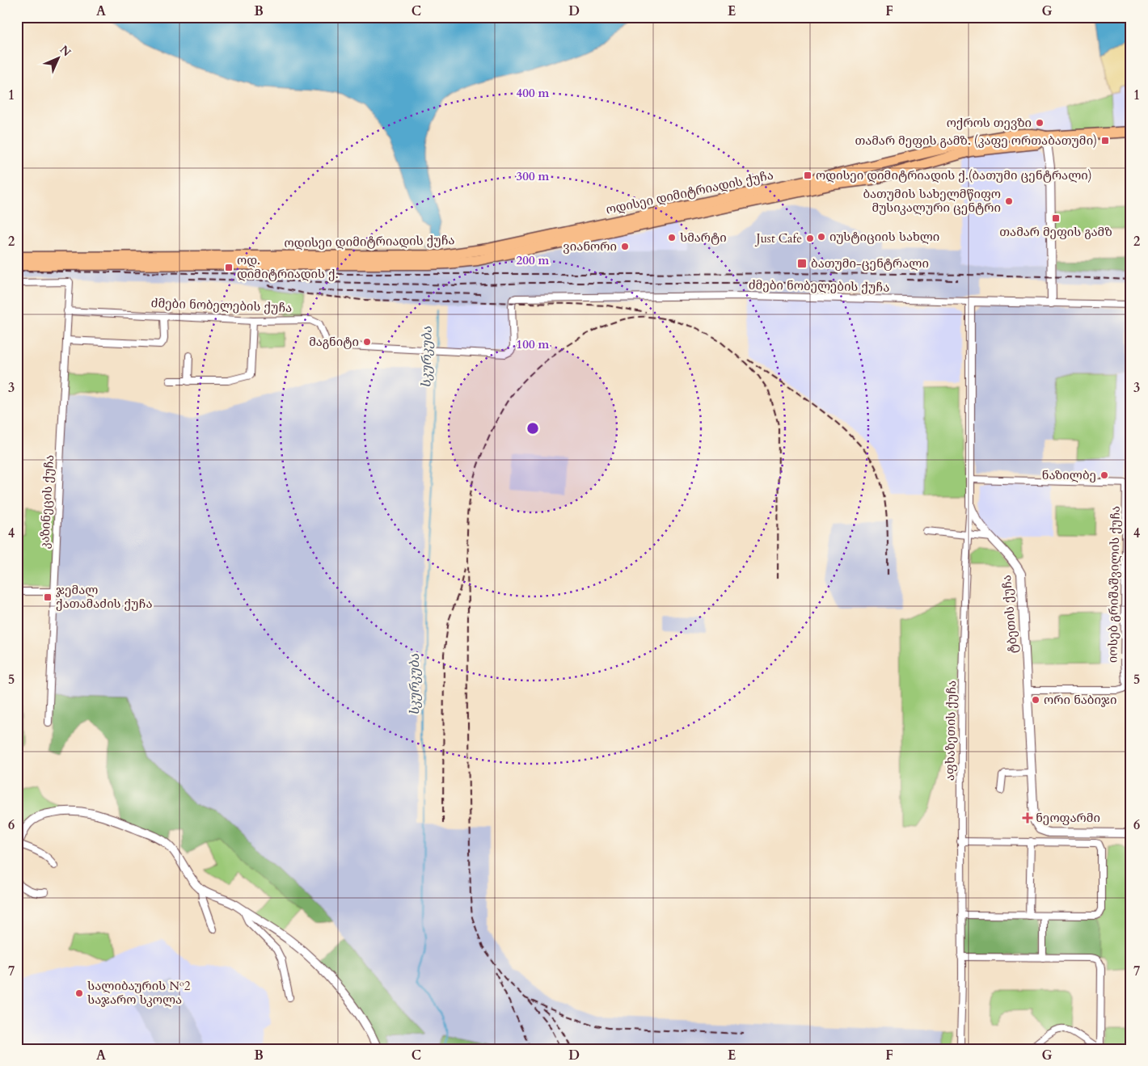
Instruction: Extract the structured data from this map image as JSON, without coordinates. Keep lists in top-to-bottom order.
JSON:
{
  "streets": {
    "main road": ["ოდისეი დიმიტრიადის ქუჩა"],
    "street": [
      "ძმები ნობელების ქუჩა",
      "კაზინეცის ქუჩა",
      "იოსებ გრიშაშვილის ქუჩა",
      "ტბეთის ქუჩა",
      "აფხაზეთის ქუჩა"
    ]
  },
  "crossings": [
    ["ძმები ნობელების ქუჩა", "კაზინეცის ქუჩა"],
    ["ძმები ნობელების ქუჩა", "ტბეთის ქუჩა"],
    ["ტბეთის ქუჩა", "აფხაზეთის ქუჩა"]
  ],
  "water": ["სკურკუბა"],
  "places": {
    "other": [
      "ოქროს თევზი",
      "ბათუმის სახელმწიფო მუსიკალური ცენტრი",
      "იუსტიციის სახლი",
      "სმარტი",
      "Just Cafe",
      "ვიანორი",
      "მაგნიტი",
      "ნაზილბე",
      "ორი ნაბიჯი",
      "სალიბაურის №2 საჯარო სკოლა"
    ],
    "transit": [
      "თამარ მეფის გამზ. (კაფე ორთაბათუმი)",
      "ოდისეი დიმიტრიადის ქ.(ბათუმი ცენტრალი)",
      "თამარ მეფის გამზ",
      "ბათუმი-ცენტრალი",
      "ოდ. დიმიტრიადის ქ.",
      "ჯემალ ქათამაძის ქუჩა"
    ],
    "health": ["ნეოფარმი"]
  },
  "north": "top right",
  "grid": {
    "columns": [
      "A",
      "B",
      "C",
      "D",
      "E",
      "F",
      "G"
    ],
    "rows": [
      "1",
      "2",
      "3",
      "4",
      "5",
      "6",
      "7"
    ]
  },
  "rings": [
    "400 m",
    "300 m",
    "200 m",
    "100 m"
  ]
}
